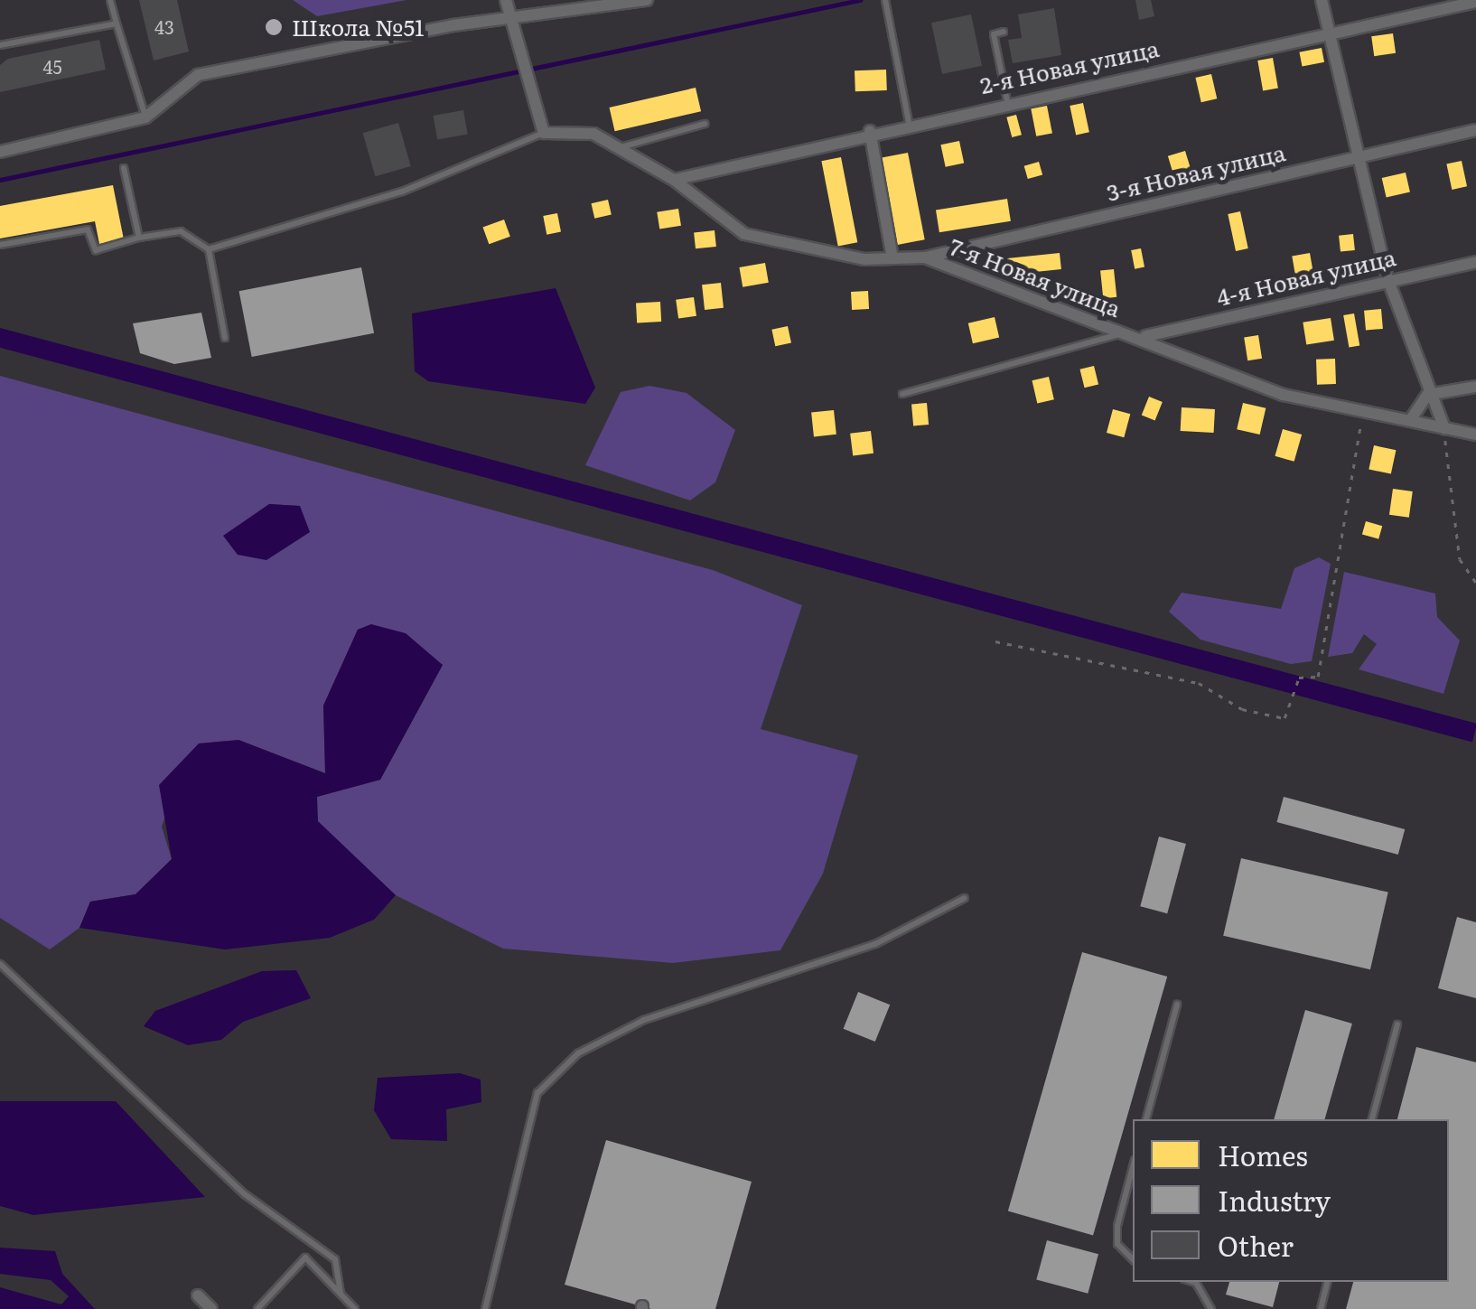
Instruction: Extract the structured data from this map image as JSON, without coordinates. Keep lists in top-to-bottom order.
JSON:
{
  "streets": {
    "street": [
      "2-я Новая улица",
      "3-я Новая улица",
      "7-я Новая улица",
      "4-я Новая улица"
    ]
  },
  "crossings": [
    ["2-я Новая улица", "7-я Новая улица"],
    ["3-я Новая улица", "7-я Новая улица"],
    ["7-я Новая улица", "4-я Новая улица"]
  ],
  "places": ["Школа №51"],
  "house_numbers": ["43", "45"],
  "legend": ["Homes", "Industry", "Other"]
}
